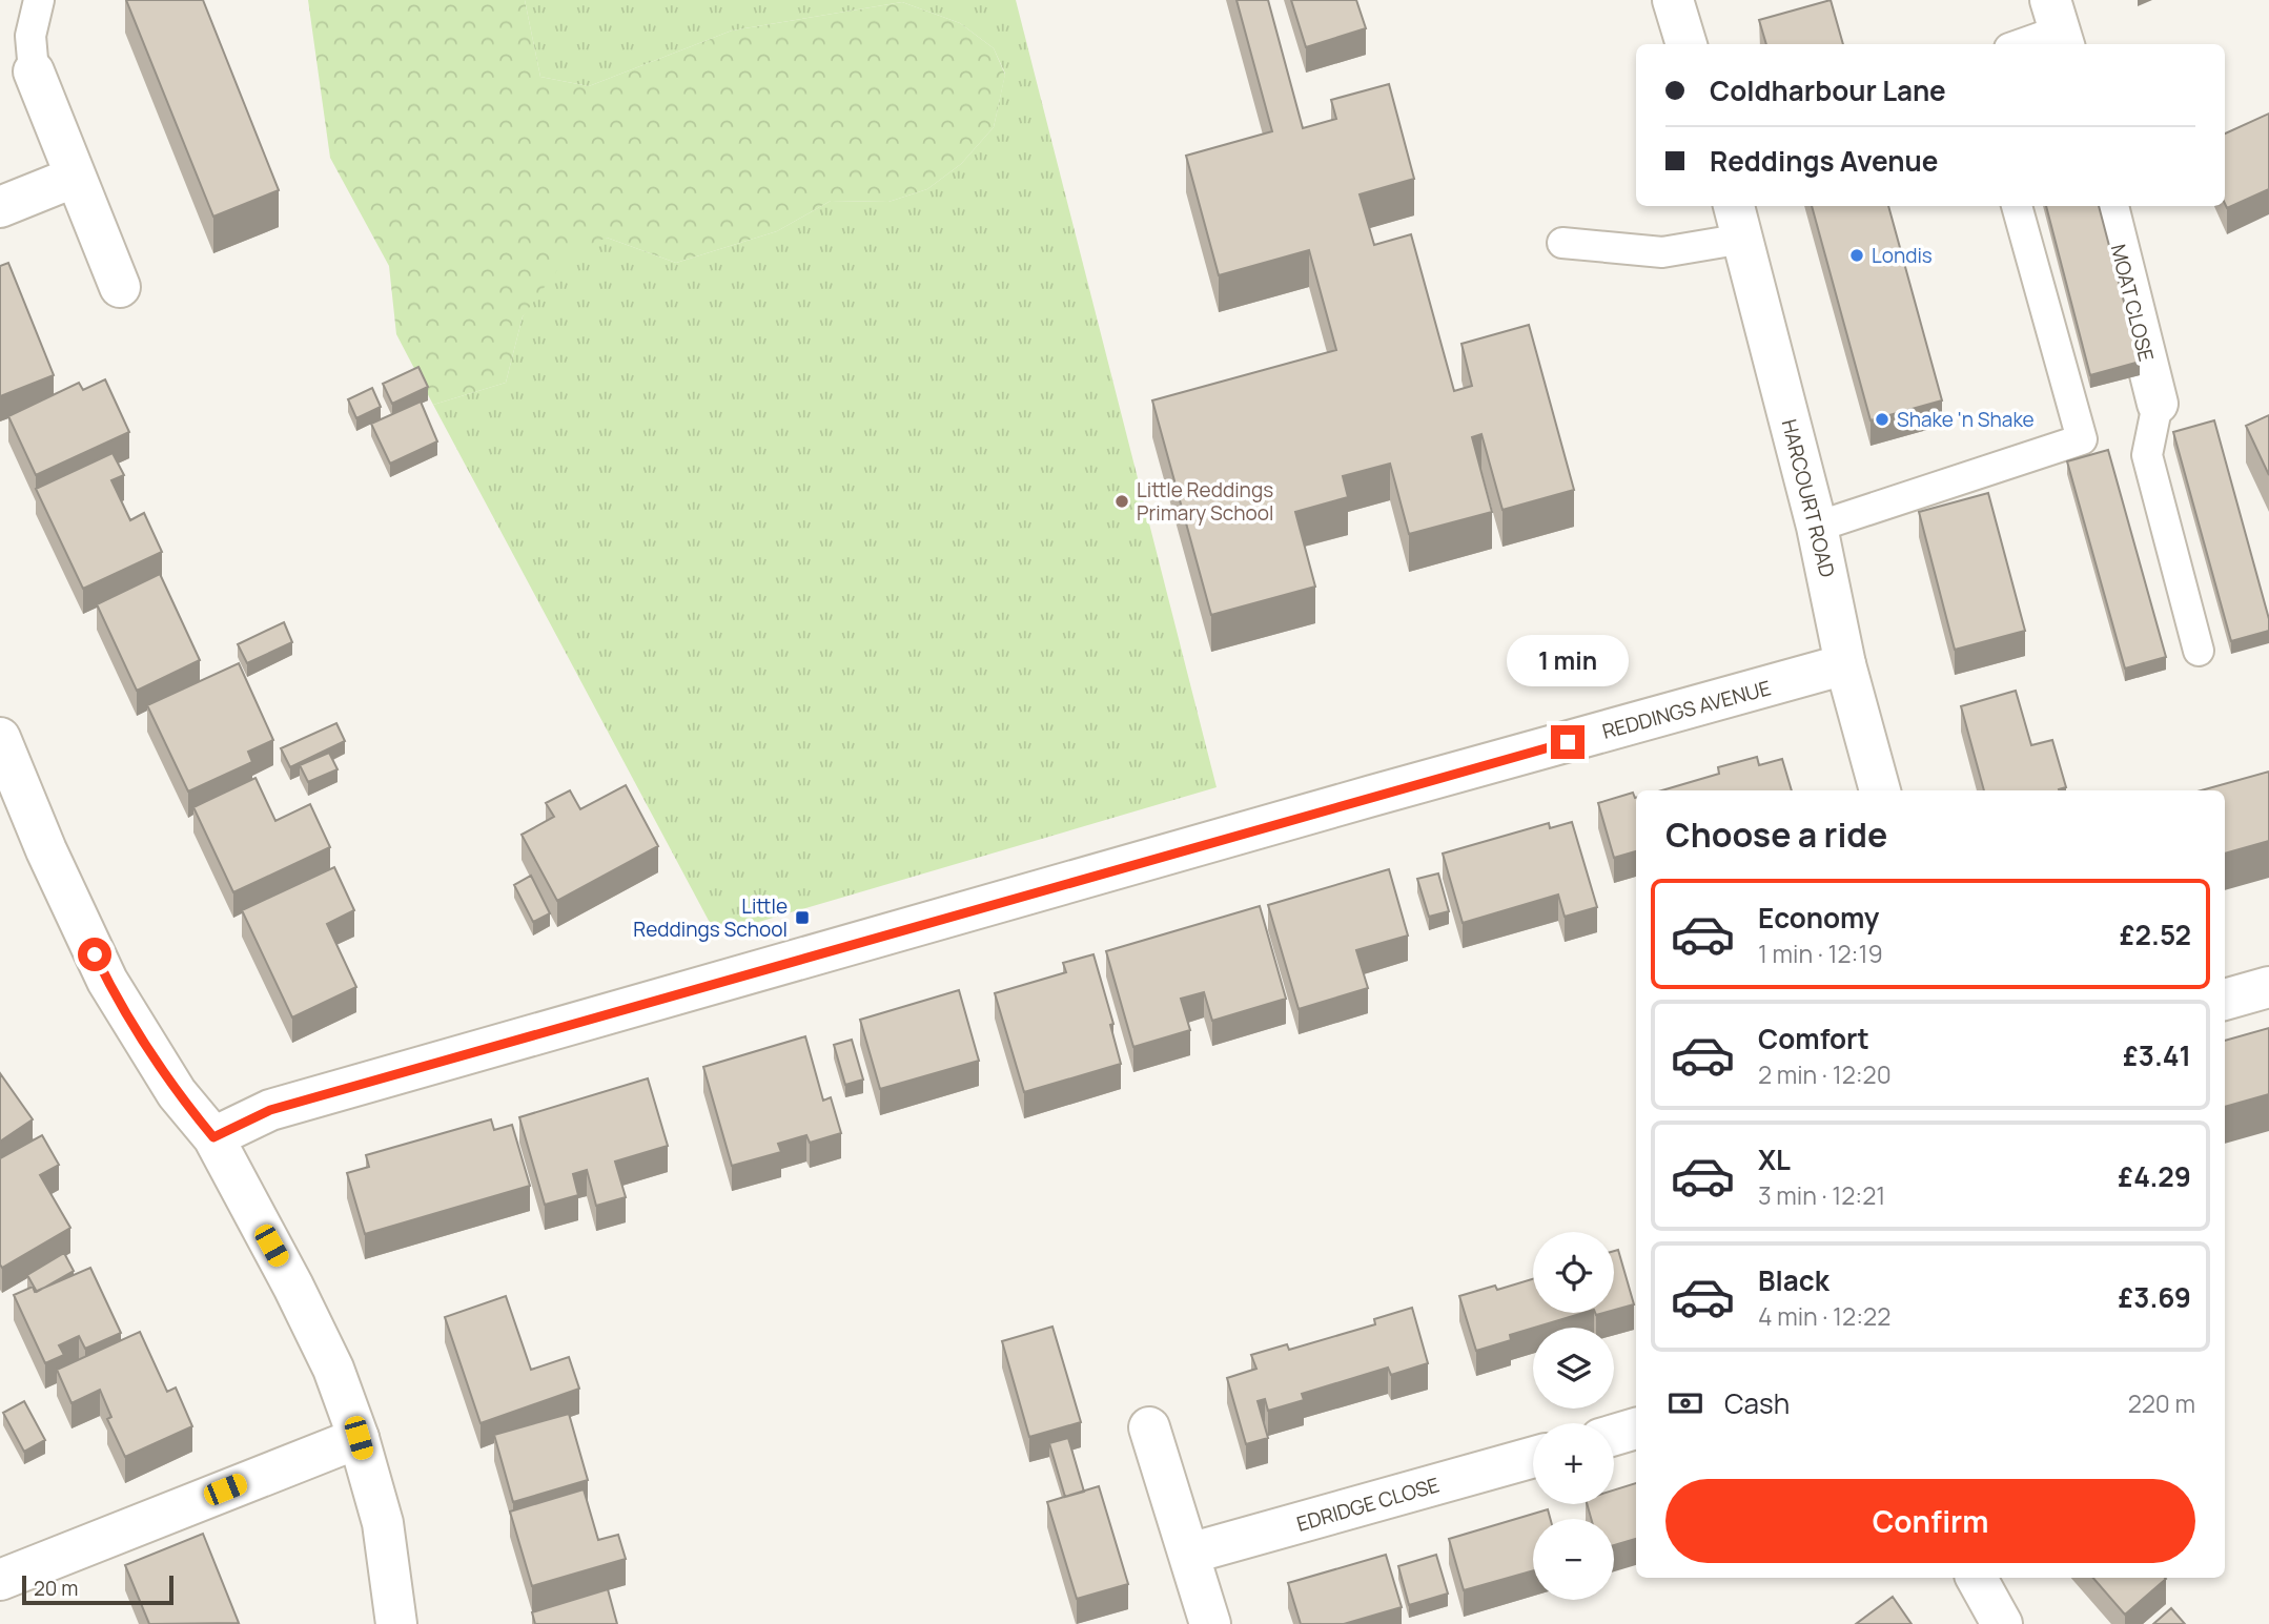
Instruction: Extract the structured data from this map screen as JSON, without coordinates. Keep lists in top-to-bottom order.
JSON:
{
  "streets": {
    "street": [
      "MOAT CLOSE",
      "HARCOURT ROAD",
      "REDDINGS AVENUE",
      "EDRIDGE CLOSE"
    ]
  },
  "crossings": [
    ["HARCOURT ROAD", "REDDINGS AVENUE"]
  ],
  "places": {
    "other": ["Londis", "Shake 'n Shake", "Little Reddings Primary School"],
    "transit": ["Little Reddings School"]
  },
  "scale_bar": "20 m",
  "page": {
    "banner": ["Coldharbour Lane", "Reddings Avenue"],
    "bubble": "1 min",
    "heading": "Choose a ride",
    "list": [
      {
        "name": "Economy",
        "note": "1 min · 12:19",
        "value": "£2.52"
      },
      {
        "name": "Comfort",
        "note": "2 min · 12:20",
        "value": "£3.41"
      },
      {
        "name": "XL",
        "note": "3 min · 12:21",
        "value": "£4.29"
      },
      {
        "name": "Black",
        "note": "4 min · 12:22",
        "value": "£3.69"
      }
    ],
    "map_buttons": ["+", "−"],
    "pay": ["Cash", "220 m"],
    "buttons": "Confirm",
    "scale": "20 m"
  }
}
